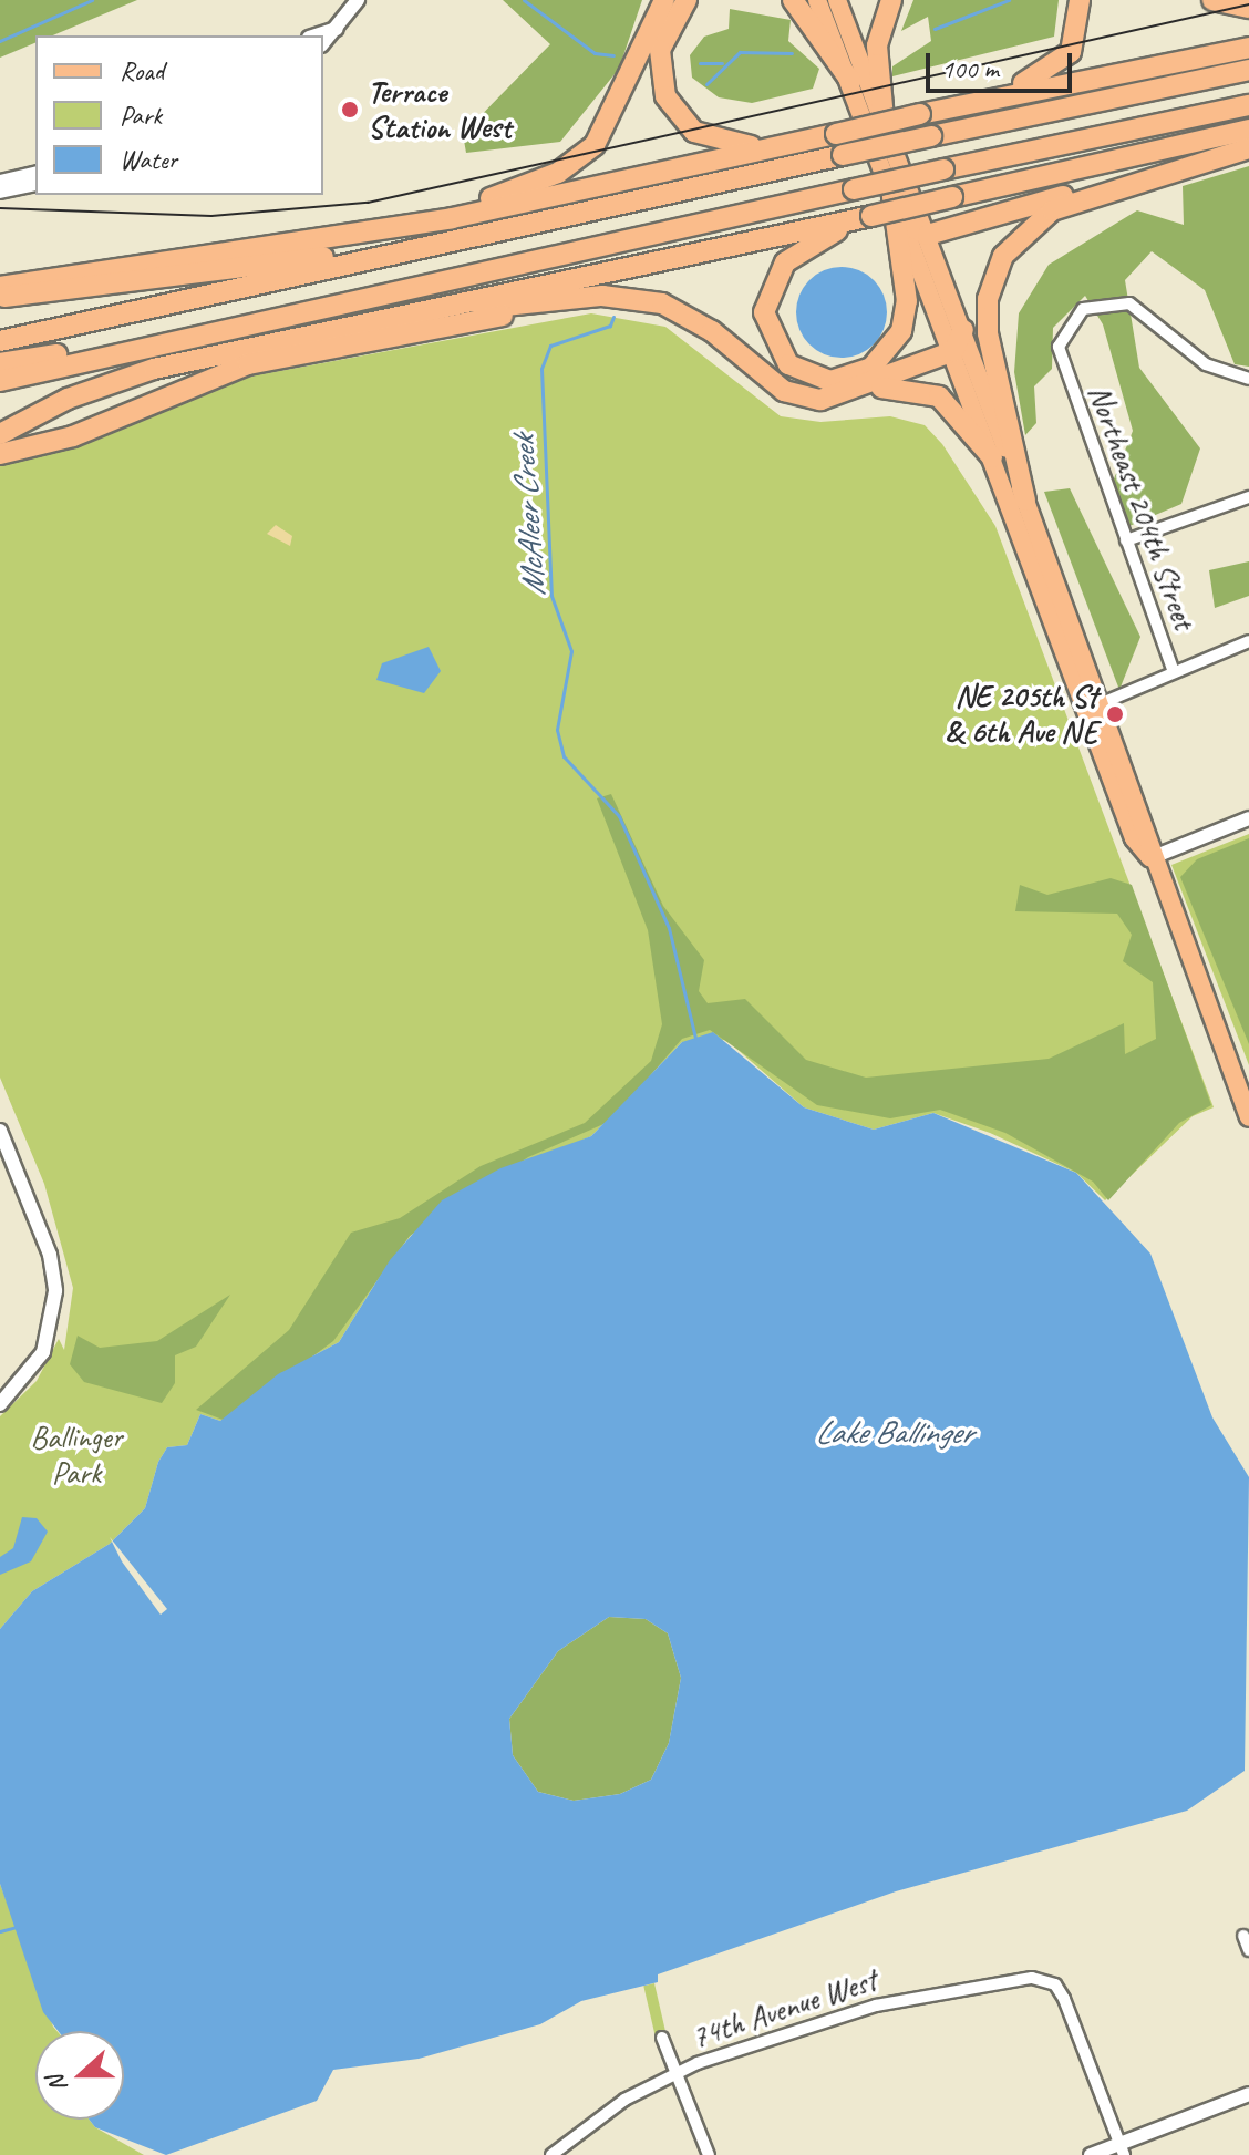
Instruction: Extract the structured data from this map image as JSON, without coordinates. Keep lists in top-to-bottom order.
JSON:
{
  "streets": {
    "street": ["Northeast 204th Street", "74th Avenue West"]
  },
  "water": ["McAleer Creek", "Lake Ballinger"],
  "parks": ["Ballinger Park"],
  "places": ["Terrace Station West", "NE 205th St & 6th Ave NE"],
  "legend": ["Road", "Park", "Water"],
  "scale_bar": "100 m",
  "north": "left"
}
